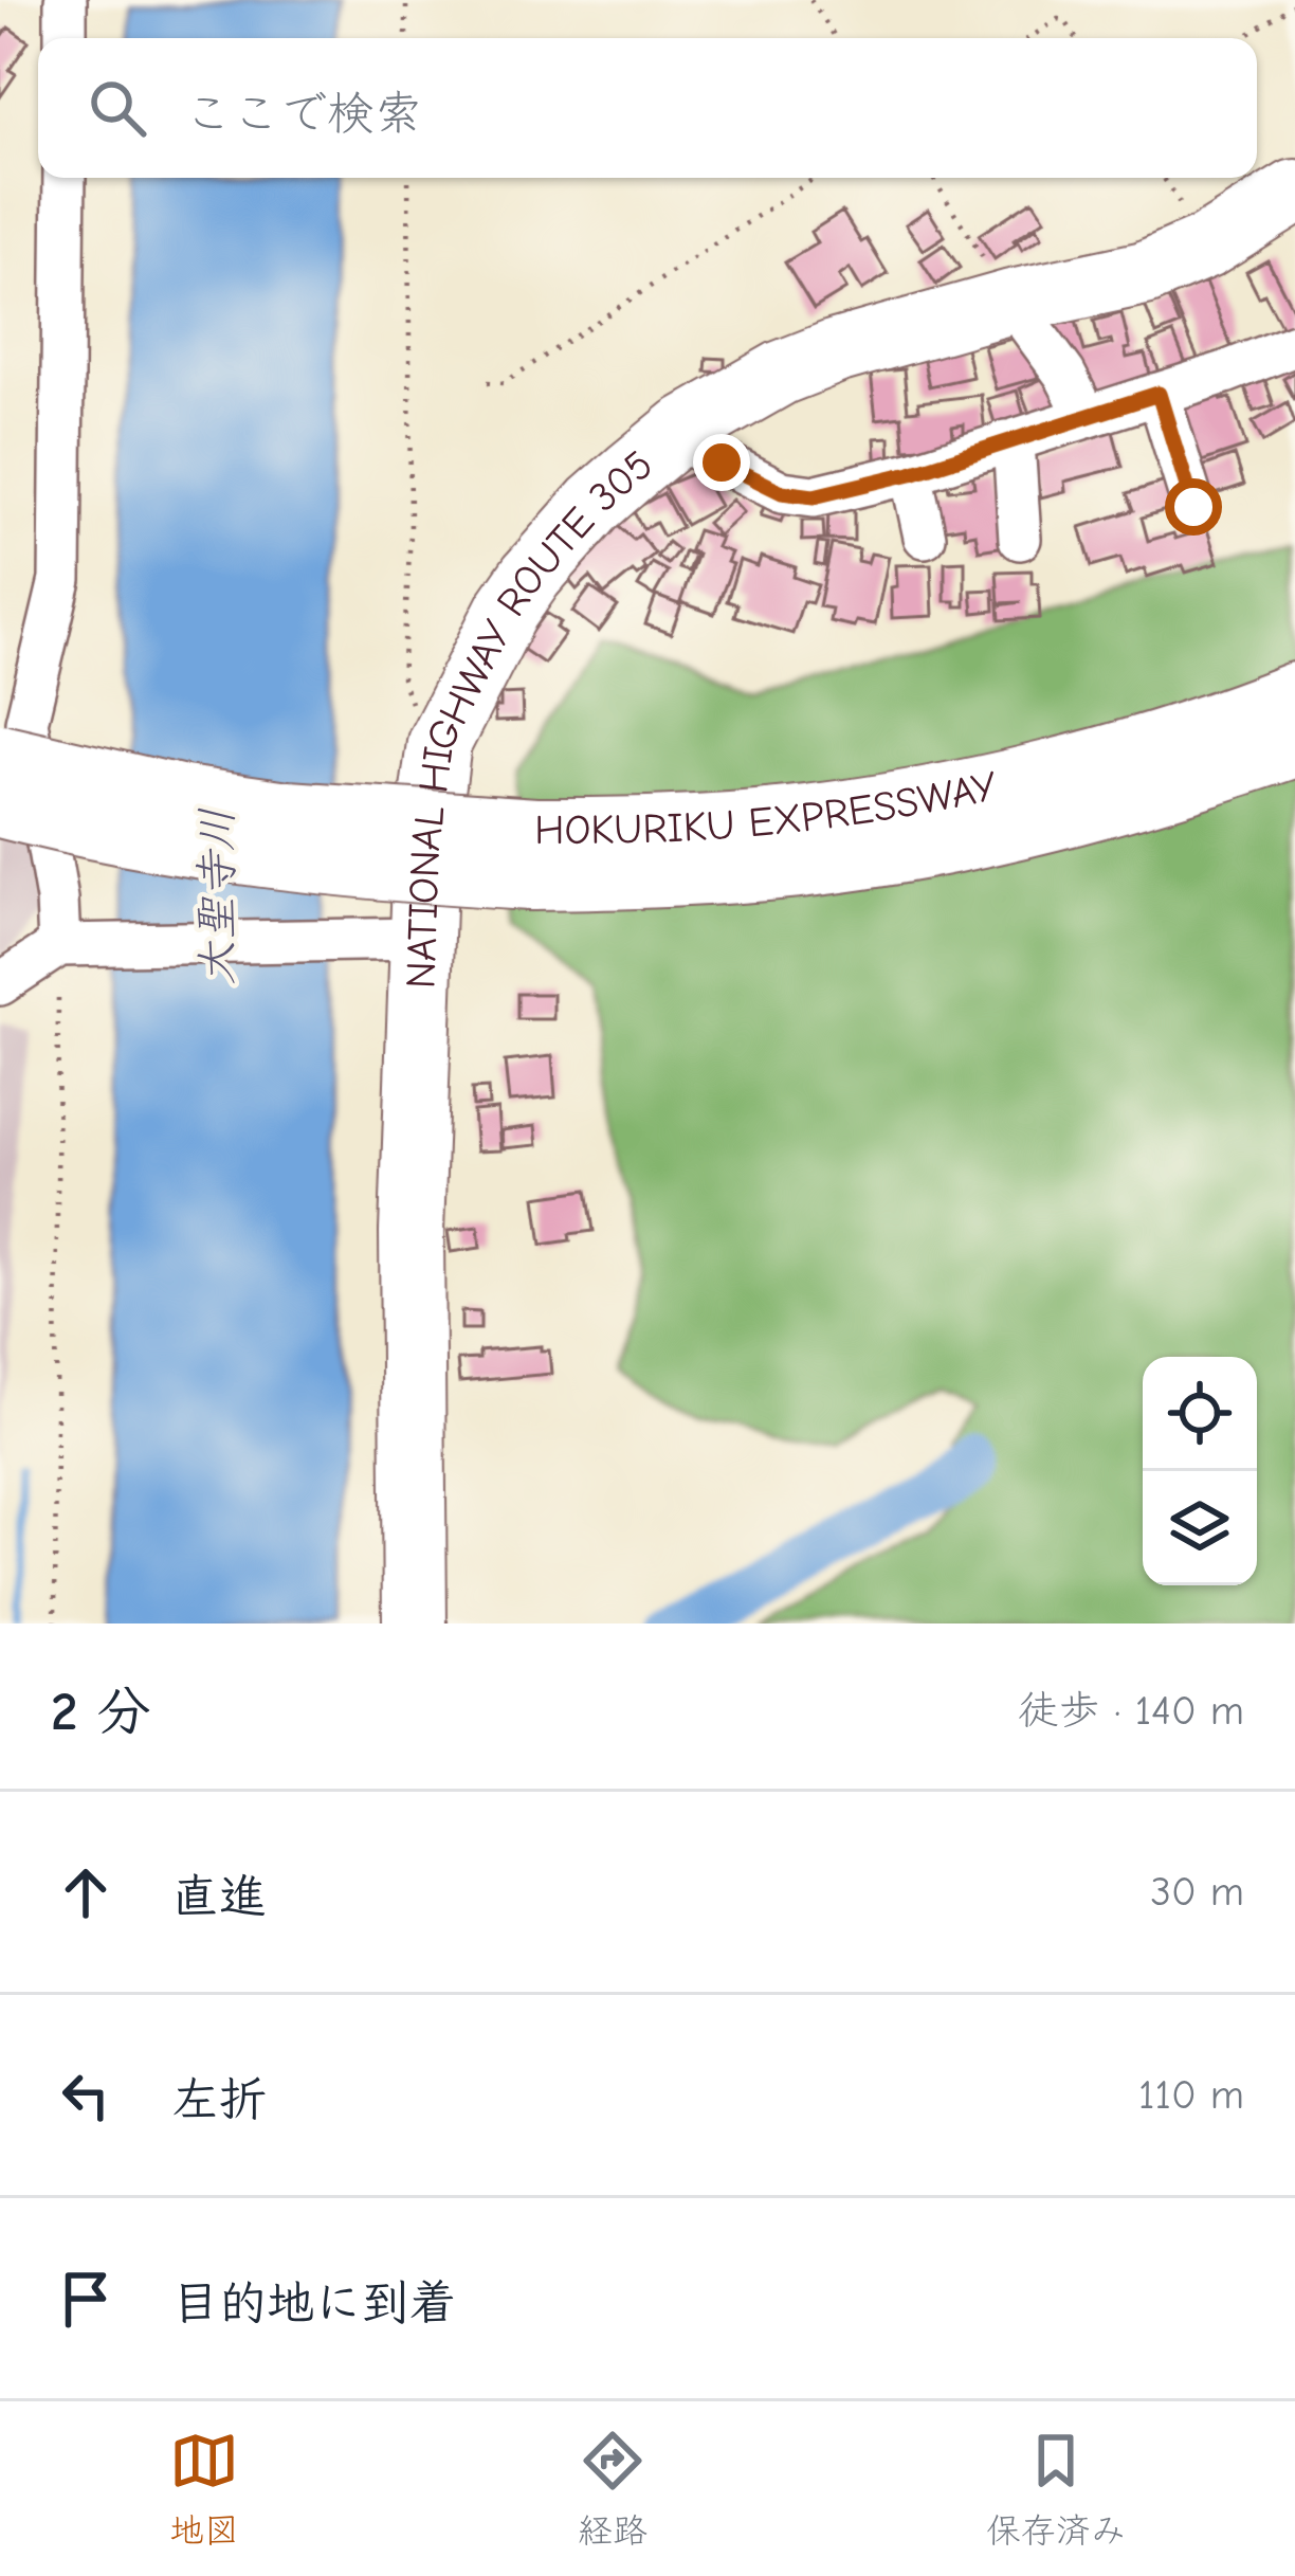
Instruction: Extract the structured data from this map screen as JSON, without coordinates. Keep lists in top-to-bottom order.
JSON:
{
  "streets": {
    "highway": ["NATIONAL HIGHWAY ROUTE 305", "HOKURIKU EXPRESSWAY"]
  },
  "water": ["大聖寺川"],
  "page": {
    "search": "ここで検索",
    "heading": ["2 分", "徒歩 · 140 m"],
    "list": [
      ["直進", "30 m"],
      ["左折", "110 m"],
      "目的地に到着"
    ],
    "nav": ["地図", "経路", "保存済み"]
  }
}
